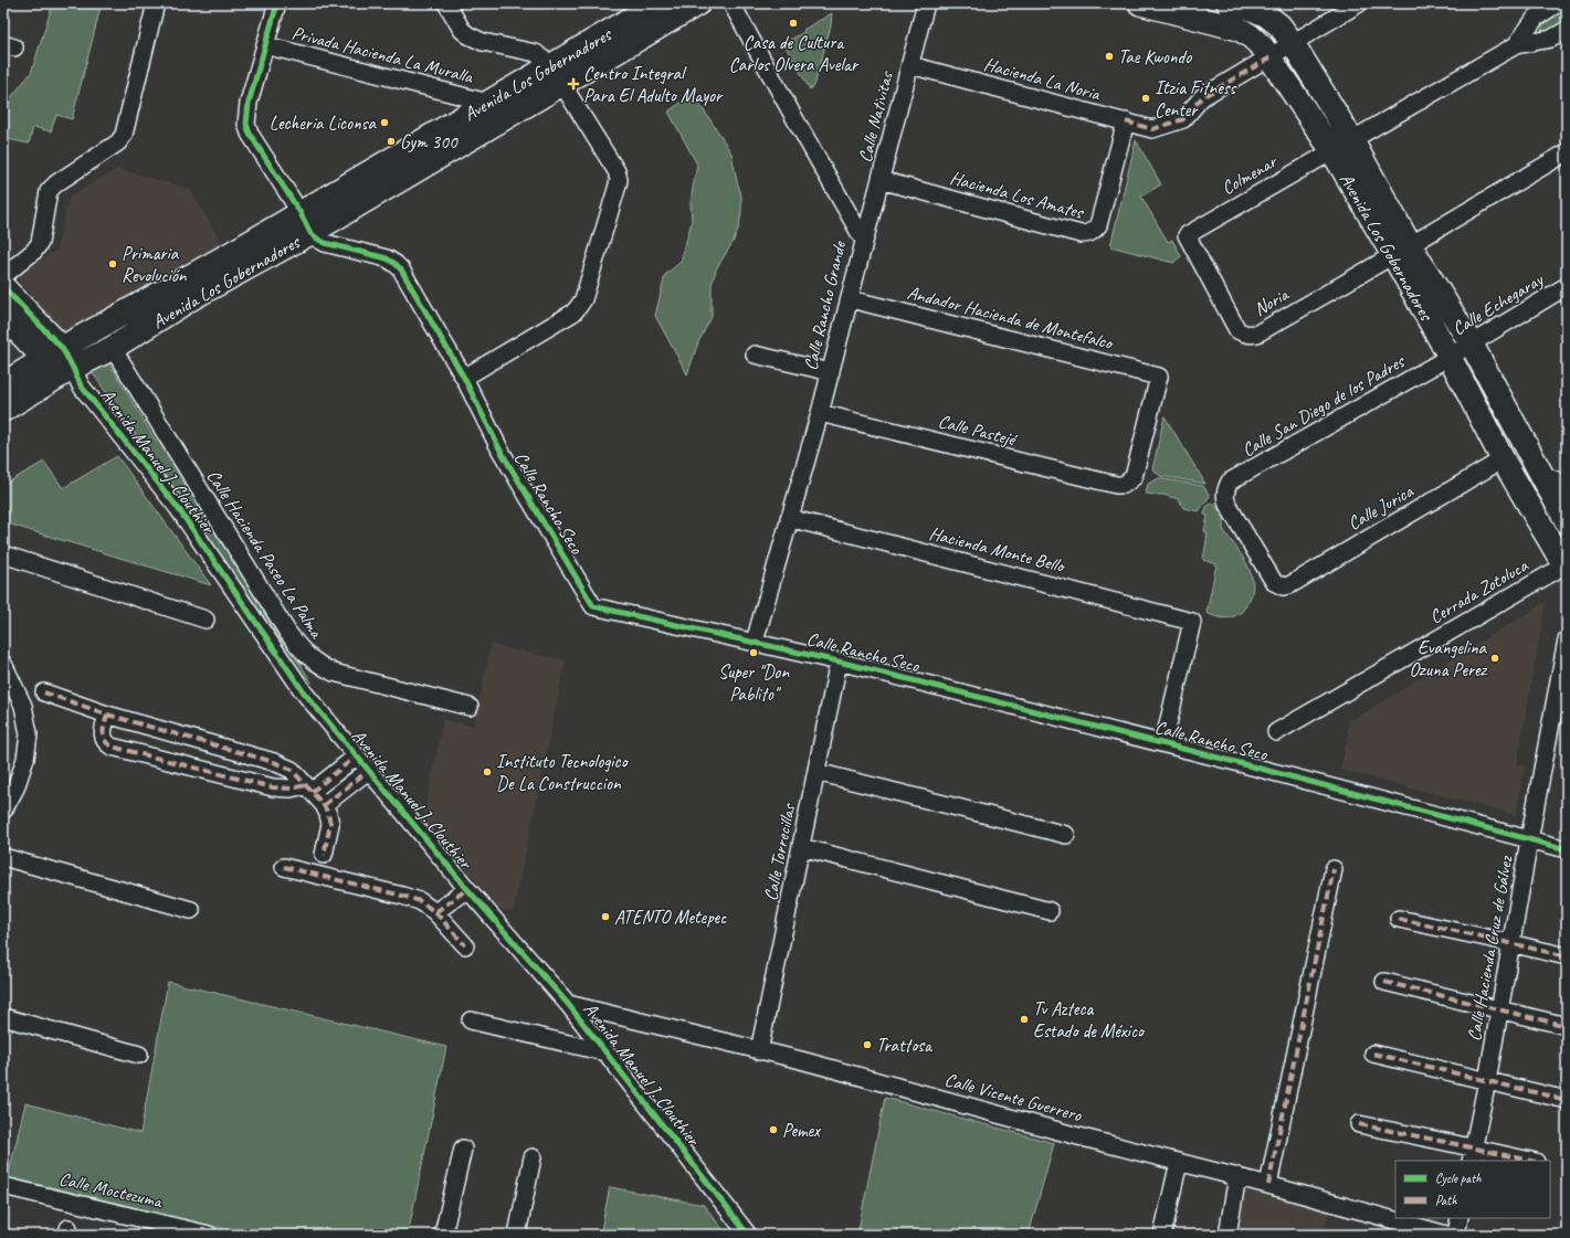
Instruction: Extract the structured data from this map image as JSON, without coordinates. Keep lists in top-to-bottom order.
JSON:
{
  "streets": {
    "street": [
      "Privada Hacienda La Muralla",
      "Avenida Los Gobernadores",
      "Hacienda La Noria",
      "Calle Nativitas",
      "Colmenar",
      "Hacienda Los Amates",
      "Noria",
      "Calle Echegaray",
      "Calle Rancho Grande",
      "Andador Hacienda de Montefalco",
      "Calle San Diego de los Padres",
      "Calle Pastejé",
      "Avenida Manuel J. Clouthier",
      "Calle Rancho Seco",
      "Calle Jurica",
      "Hacienda Monte Bello",
      "Calle Hacienda Paseo La Palma",
      "Cerrada Zotoluca",
      "Calle Torrecillas",
      "Calle Hacienda Cruz de Gálvez",
      "Calle Vicente Guerrero",
      "Calle Moctezuma"
    ]
  },
  "crossings": [
    ["Privada Hacienda La Muralla", "Avenida Los Gobernadores"],
    ["Avenida Los Gobernadores", "Hacienda La Noria"],
    ["Avenida Los Gobernadores", "Colmenar"],
    ["Avenida Los Gobernadores", "Noria"],
    ["Avenida Los Gobernadores", "Calle Echegaray"],
    ["Avenida Los Gobernadores", "Calle San Diego de los Padres"],
    ["Avenida Los Gobernadores", "Avenida Manuel J. Clouthier"],
    ["Avenida Los Gobernadores", "Calle Rancho Seco"],
    ["Avenida Los Gobernadores", "Calle Jurica"],
    ["Avenida Los Gobernadores", "Calle Hacienda Paseo La Palma"],
    ["Avenida Los Gobernadores", "Cerrada Zotoluca"],
    ["Hacienda La Noria", "Calle Nativitas"],
    ["Hacienda La Noria", "Hacienda Los Amates"],
    ["Calle Nativitas", "Hacienda Los Amates"],
    ["Calle Nativitas", "Calle Rancho Grande"],
    ["Colmenar", "Noria"],
    ["Calle Echegaray", "Calle San Diego de los Padres"],
    ["Calle Rancho Grande", "Andador Hacienda de Montefalco"],
    ["Calle Rancho Grande", "Calle Pastejé"],
    ["Calle Rancho Grande", "Calle Rancho Seco"],
    ["Calle Rancho Grande", "Hacienda Monte Bello"],
    ["Andador Hacienda de Montefalco", "Calle Pastejé"],
    ["Calle San Diego de los Padres", "Calle Jurica"],
    ["Avenida Manuel J. Clouthier", "Calle Vicente Guerrero"],
    ["Calle Rancho Seco", "Hacienda Monte Bello"],
    ["Calle Rancho Seco", "Calle Torrecillas"],
    ["Calle Rancho Seco", "Calle Hacienda Cruz de Gálvez"],
    ["Calle Torrecillas", "Calle Vicente Guerrero"]
  ],
  "places": {
    "other": [
      "Casa de Cultura Carlos Olvera Avelar",
      "Tae Kwondo",
      "Itzia Fitness Center",
      "Lecheria Liconsa",
      "Gym 300",
      "Primaria Revolución",
      "Super \"Don Pablito\"",
      "Evangelina Ozuna Perez",
      "Instituto Tecnologico De La Construccion",
      "ATENTO Metepec",
      "Tv Azteca Estado de México",
      "Trattosa",
      "Pemex"
    ],
    "health": ["Centro Integral Para El Adulto Mayor"]
  },
  "legend": ["Cycle path", "Path"]
}
